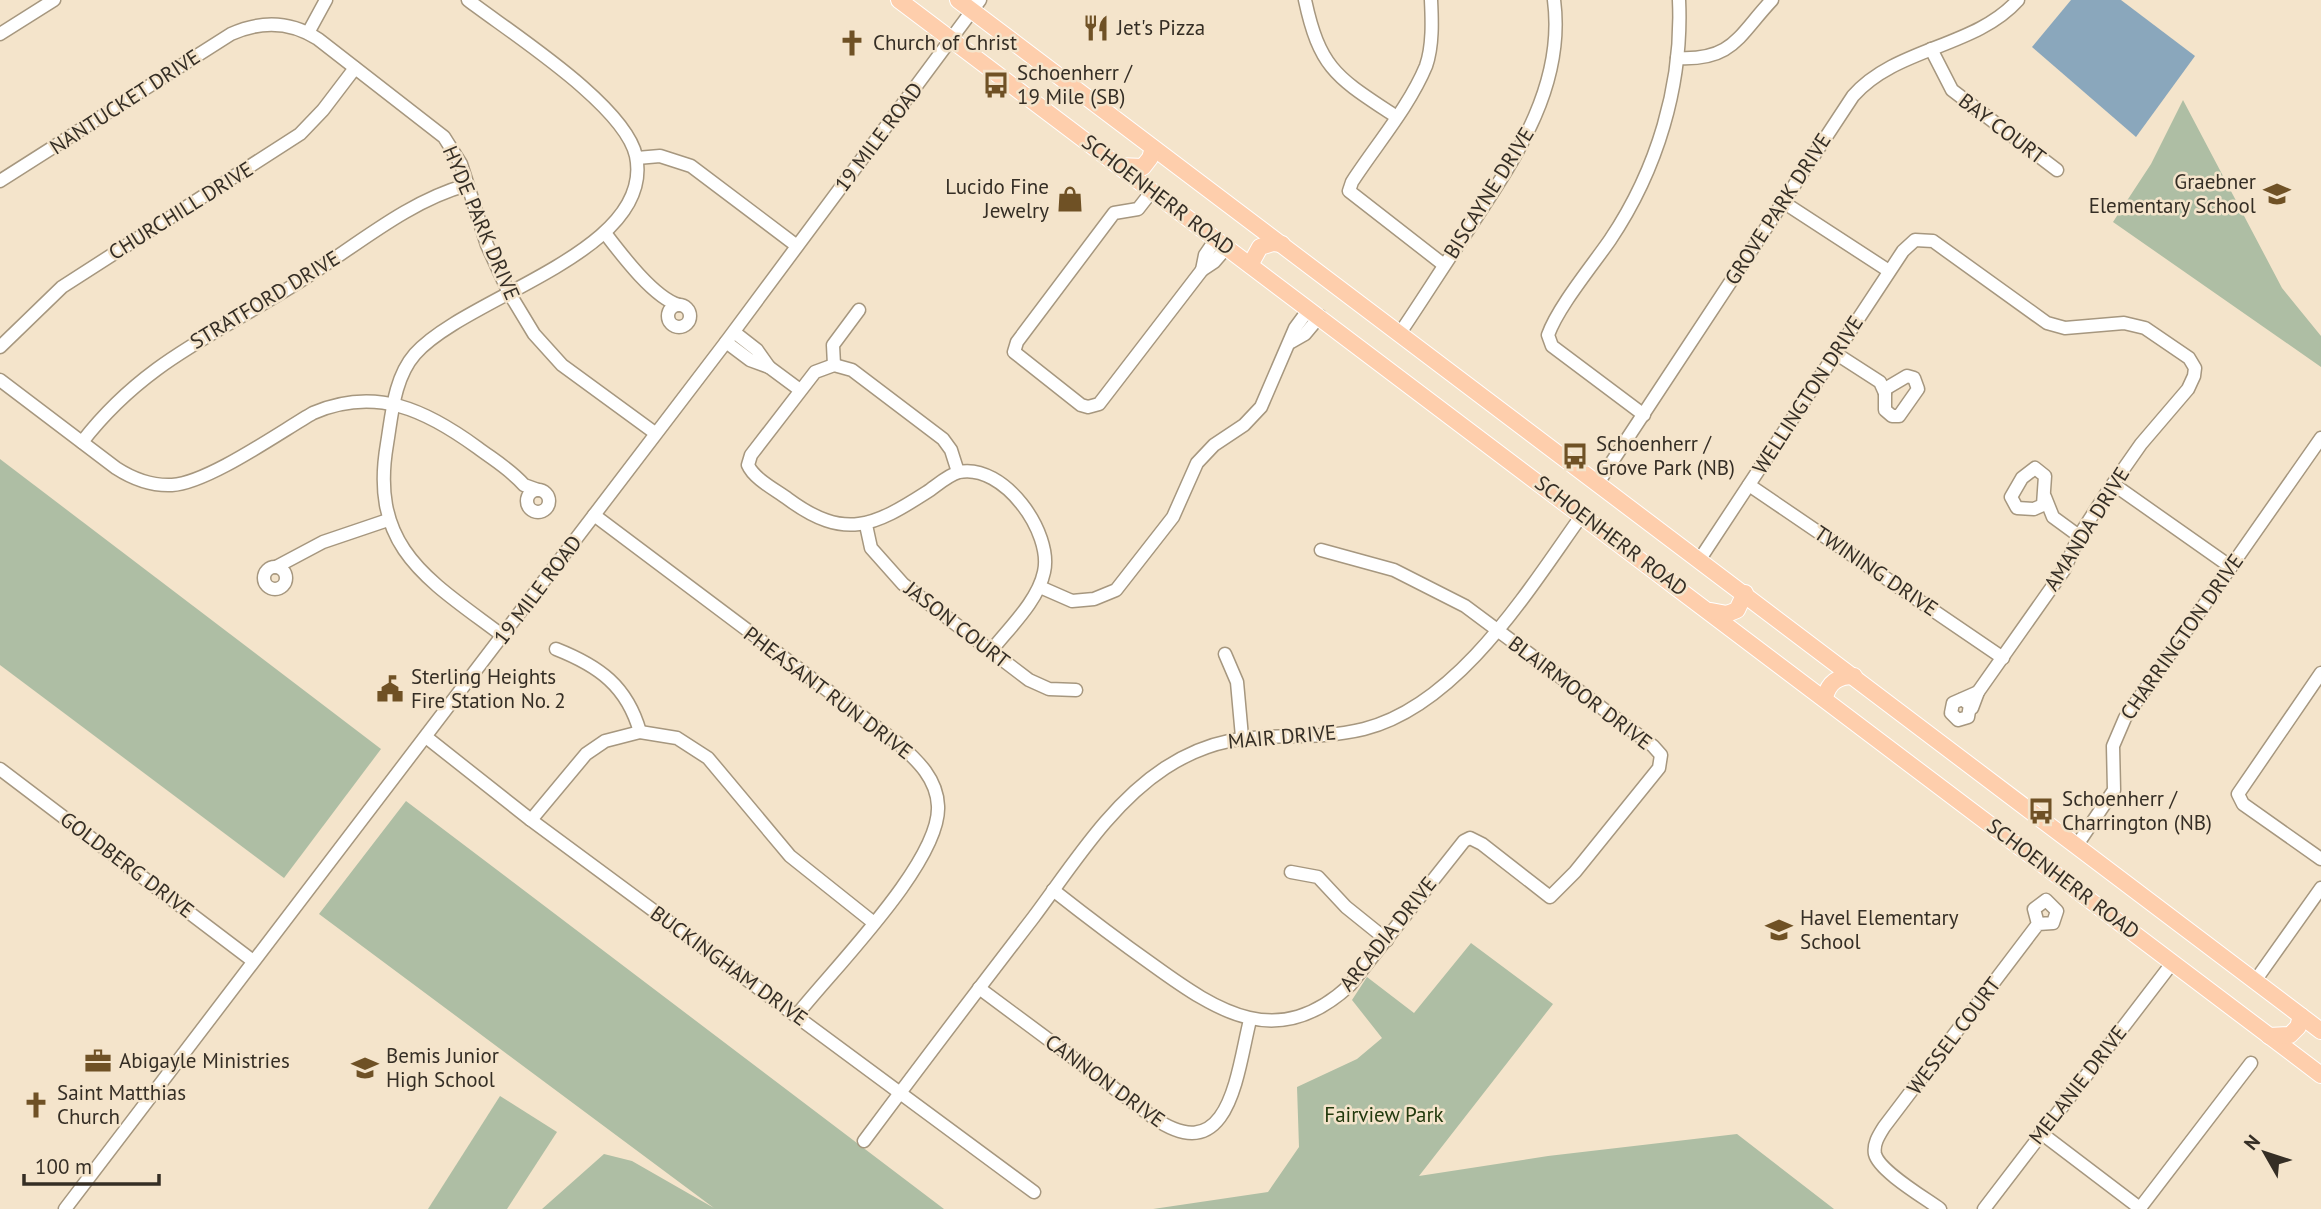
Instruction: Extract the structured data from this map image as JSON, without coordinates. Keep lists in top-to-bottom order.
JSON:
{
  "streets": {
    "main road": ["SCHOENHERR ROAD"],
    "street": [
      "NANTUCKET DRIVE",
      "BAY COURT",
      "19 MILE ROAD",
      "BISCAYNE DRIVE",
      "GROVE PARK DRIVE",
      "CHURCHILL DRIVE",
      "HYDE PARK DRIVE",
      "STRATFORD DRIVE",
      "WELLINGTON DRIVE",
      "AMANDA DRIVE",
      "TWINING DRIVE",
      "JASON COURT",
      "CHARRINGTON DRIVE",
      "PHEASANT RUN DRIVE",
      "BLAIRMOOR DRIVE",
      "MAIR DRIVE",
      "GOLDBERG DRIVE",
      "ARCADIA DRIVE",
      "BUCKINGHAM DRIVE",
      "WESSEL COURT",
      "CANNON DRIVE",
      "MELANIE DRIVE"
    ]
  },
  "crossings": [
    ["NANTUCKET DRIVE", "HYDE PARK DRIVE"],
    ["BAY COURT", "GROVE PARK DRIVE"],
    ["19 MILE ROAD", "SCHOENHERR ROAD"],
    ["19 MILE ROAD", "HYDE PARK DRIVE"],
    ["19 MILE ROAD", "PHEASANT RUN DRIVE"],
    ["19 MILE ROAD", "GOLDBERG DRIVE"],
    ["19 MILE ROAD", "BUCKINGHAM DRIVE"],
    ["BISCAYNE DRIVE", "SCHOENHERR ROAD"],
    ["SCHOENHERR ROAD", "GROVE PARK DRIVE"],
    ["SCHOENHERR ROAD", "WELLINGTON DRIVE"],
    ["SCHOENHERR ROAD", "CHARRINGTON DRIVE"],
    ["SCHOENHERR ROAD", "MAIR DRIVE"],
    ["SCHOENHERR ROAD", "MELANIE DRIVE"],
    ["CHURCHILL DRIVE", "HYDE PARK DRIVE"],
    ["HYDE PARK DRIVE", "STRATFORD DRIVE"],
    ["WELLINGTON DRIVE", "AMANDA DRIVE"],
    ["WELLINGTON DRIVE", "TWINING DRIVE"],
    ["AMANDA DRIVE", "TWINING DRIVE"],
    ["PHEASANT RUN DRIVE", "BUCKINGHAM DRIVE"],
    ["BLAIRMOOR DRIVE", "MAIR DRIVE"],
    ["BLAIRMOOR DRIVE", "ARCADIA DRIVE"],
    ["MAIR DRIVE", "ARCADIA DRIVE"],
    ["MAIR DRIVE", "BUCKINGHAM DRIVE"],
    ["MAIR DRIVE", "CANNON DRIVE"],
    ["ARCADIA DRIVE", "CANNON DRIVE"]
  ],
  "parks": ["Fairview Park"],
  "places": {
    "restaurant": ["Jet's Pizza"],
    "church": ["Church of Christ", "Saint Matthias Church"],
    "bus stop": ["Schoenherr / 19 Mile (SB)", "Schoenherr / Grove Park (NB)", "Schoenherr / Charrington (NB)"],
    "school or university": ["Graebner Elementary School", "Havel Elementary School", "Bemis Junior High School"],
    "shop": ["Lucido Fine Jewelry"],
    "public building": ["Sterling Heights Fire Station No. 2"],
    "office": ["Abigayle Ministries"]
  },
  "scale_bar": "100 m",
  "north": "top left"
}
